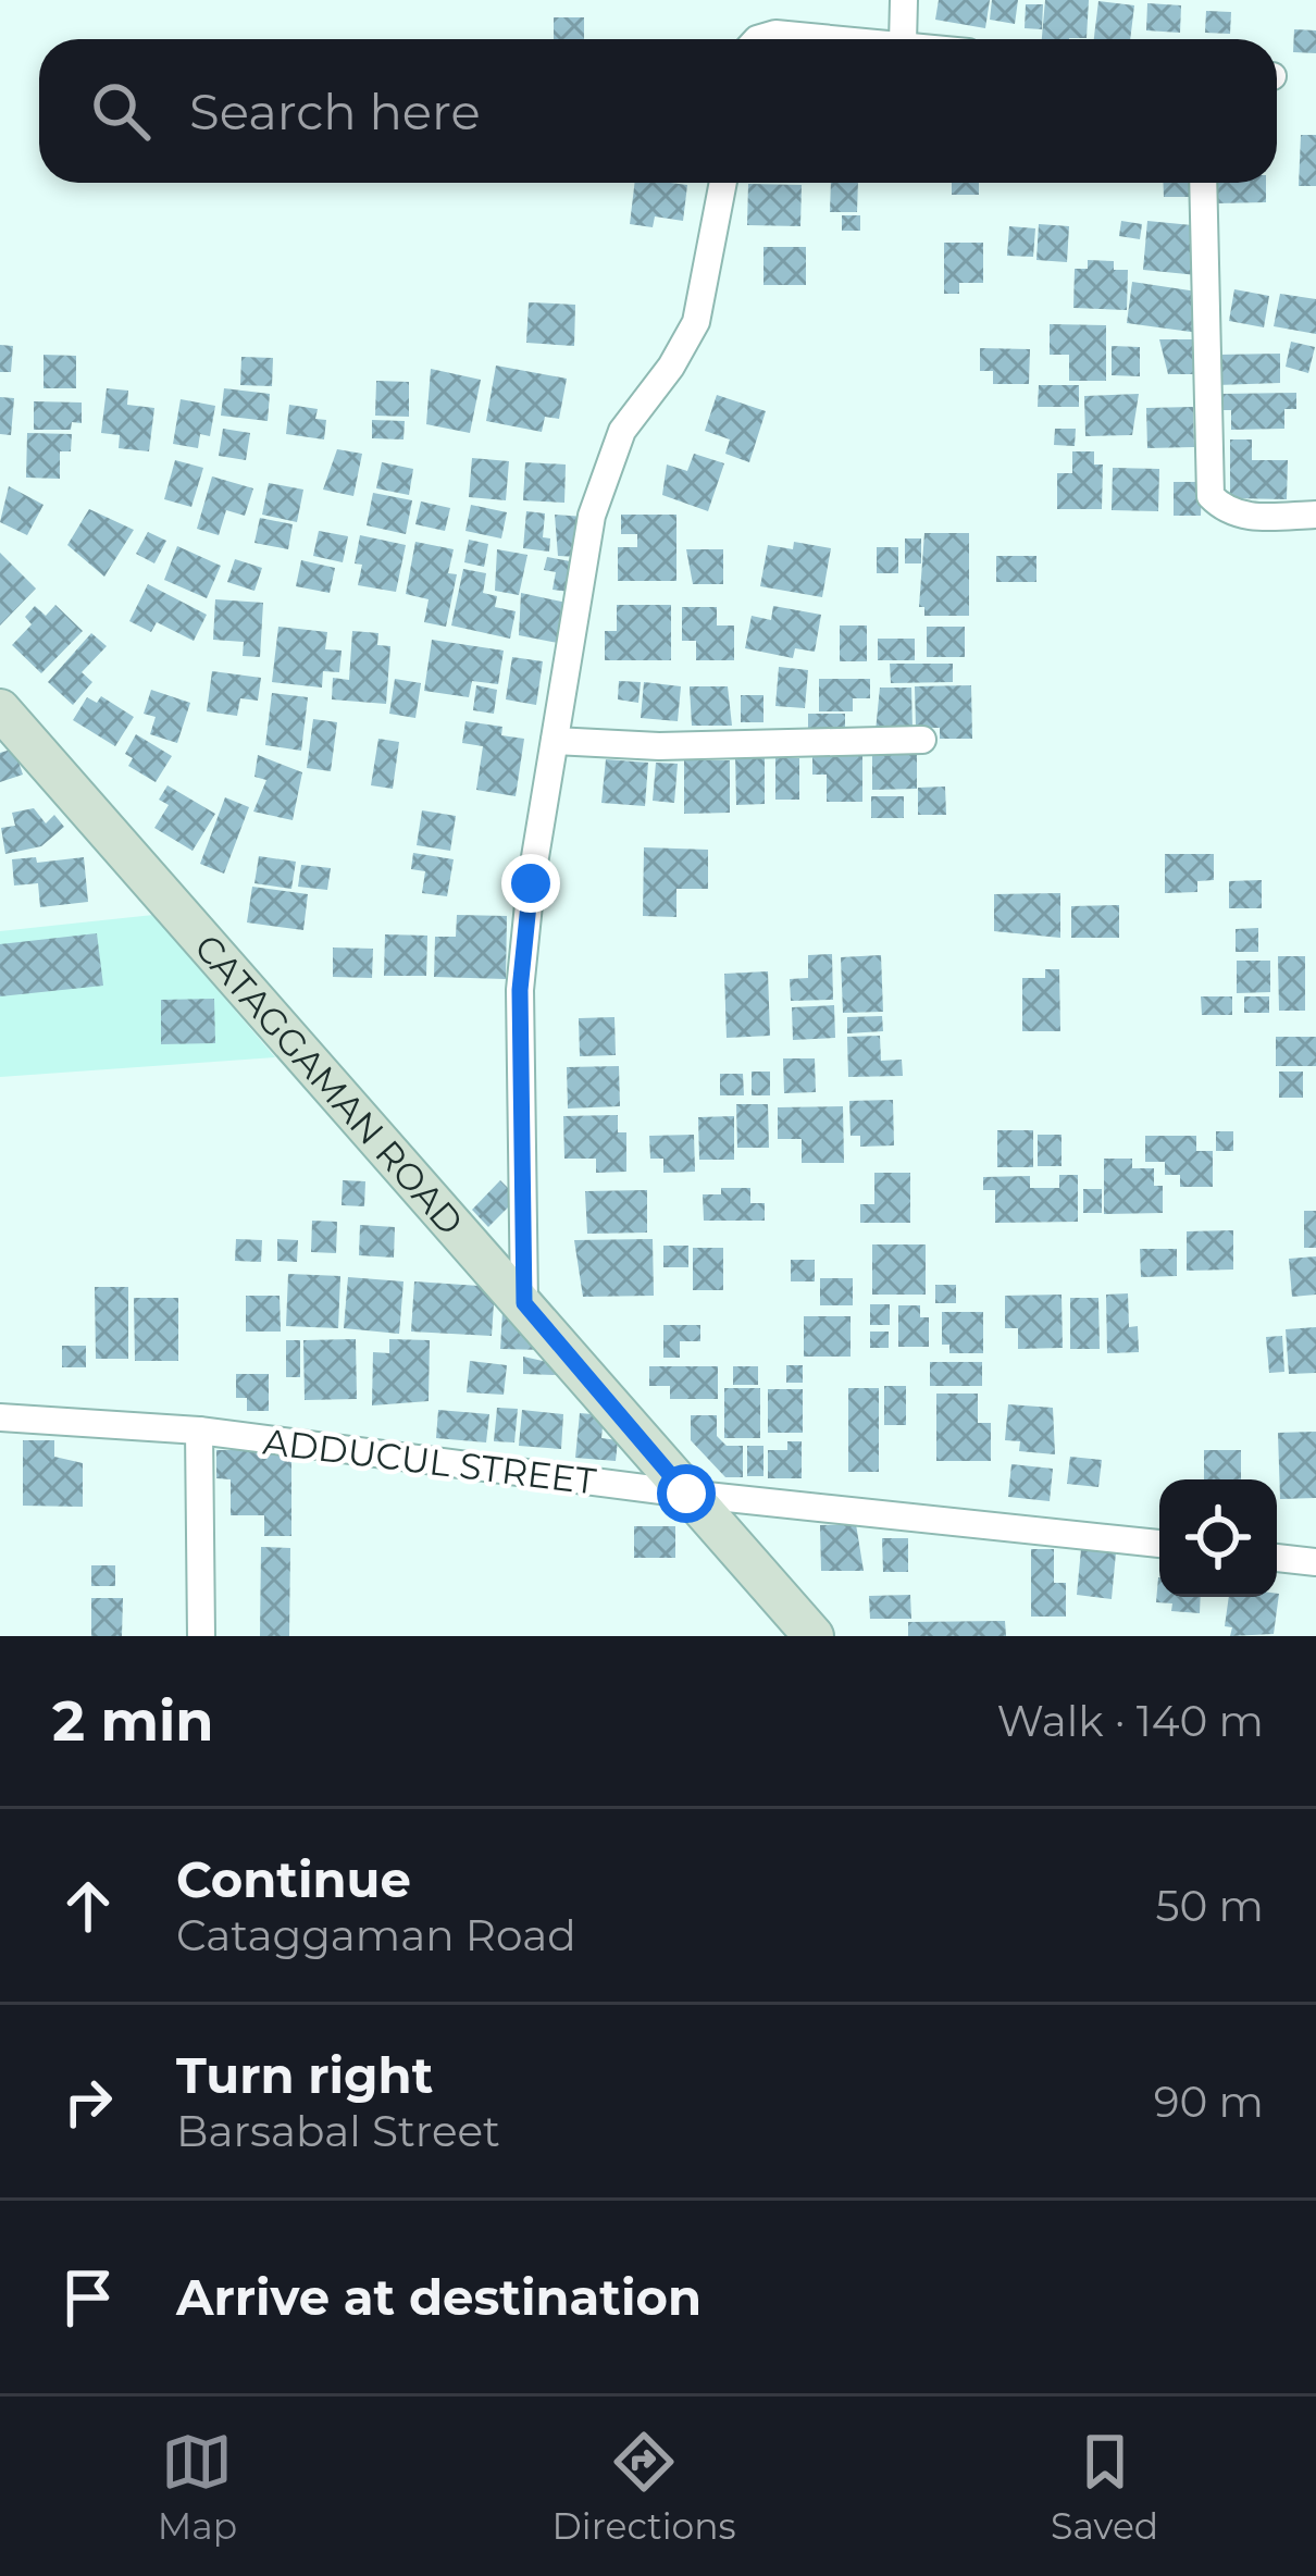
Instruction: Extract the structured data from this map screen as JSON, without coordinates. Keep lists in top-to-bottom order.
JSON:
{
  "streets": {
    "street": ["CATAGGAMAN ROAD", "ADDUCUL STREET"]
  },
  "crossings": [
    ["CATAGGAMAN ROAD", "ADDUCUL STREET"]
  ],
  "page": {
    "search": "Search here",
    "heading": ["2 min", "Walk · 140 m"],
    "list": [
      ["Continue", "Cataggaman Road", "50 m"],
      ["Turn right", "Barsabal Street", "90 m"],
      "Arrive at destination"
    ],
    "nav": ["Map", "Directions", "Saved"]
  }
}
